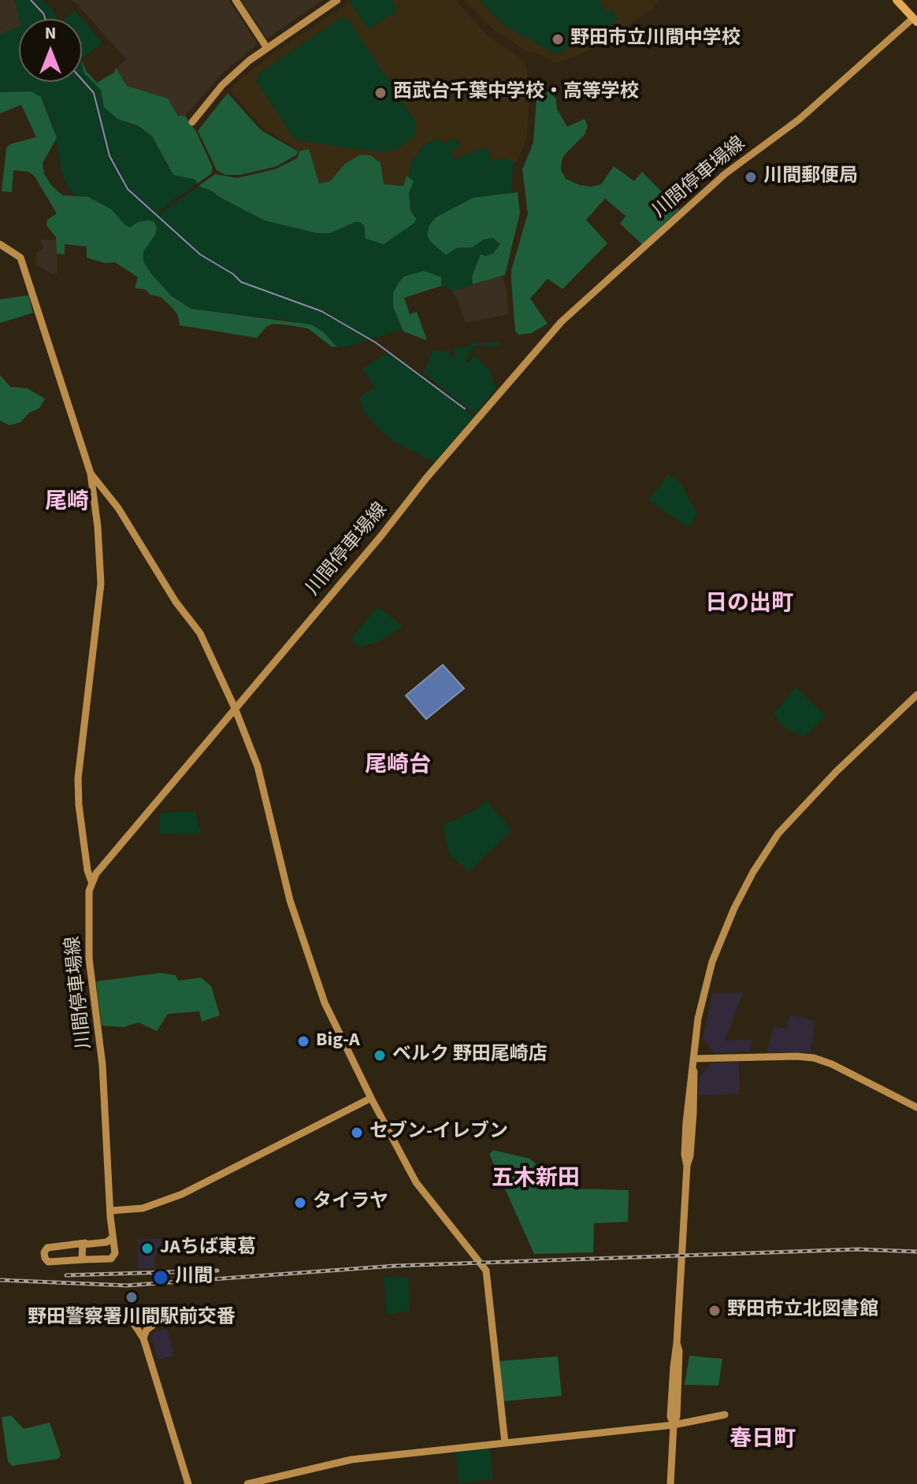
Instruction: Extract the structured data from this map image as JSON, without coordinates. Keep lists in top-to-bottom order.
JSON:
{
  "streets": {
    "street": ["川間停車場線"]
  },
  "districts": [
    "尾崎",
    "日の出町",
    "尾崎台",
    "五木新田",
    "春日町"
  ],
  "places": [
    "野田市立川間中学校",
    "西武台千葉中学校・高等学校",
    "川間郵便局",
    "Big-A",
    "ベルク 野田尾崎店",
    "セブン-イレブン",
    "タイラヤ",
    "JAちば東葛",
    "川間",
    "野田警察署川間駅前交番",
    "野田市立北図書館"
  ],
  "north": "top"
}
